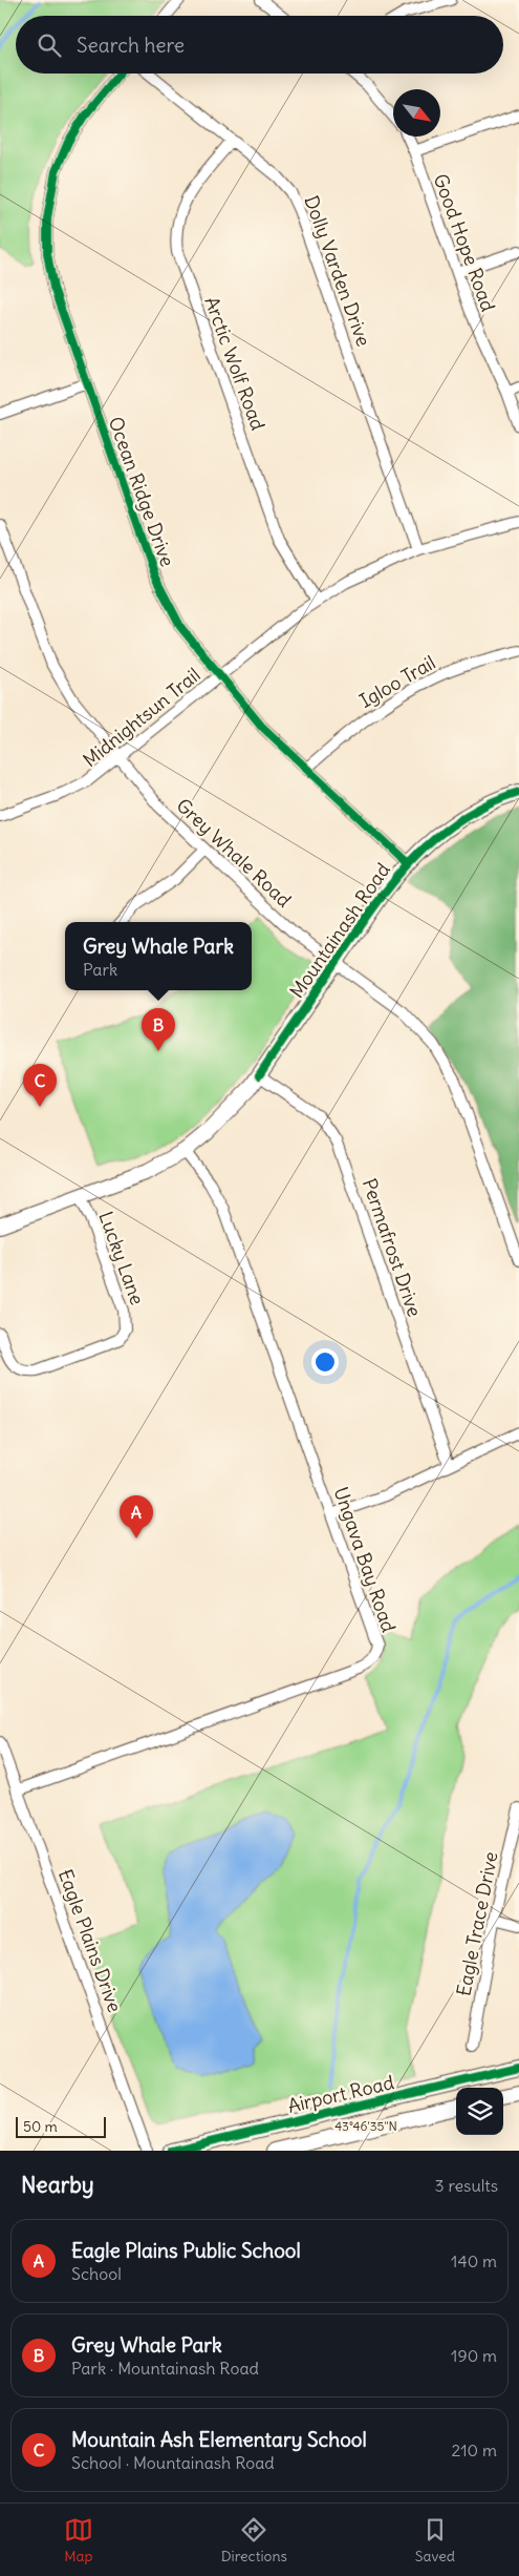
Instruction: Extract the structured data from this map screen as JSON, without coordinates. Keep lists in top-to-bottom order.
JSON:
{
  "streets": {
    "street": [
      "Good Hope Road",
      "Dolly Varden Drive",
      "Arctic Wolf Road",
      "Ocean Ridge Drive",
      "Igloo Trail",
      "Midnightsun Trail",
      "Grey Whale Road",
      "Mountainash Road",
      "Permafrost Drive",
      "Lucky Lane",
      "Ungava Bay Road",
      "Eagle Trace Drive",
      "Eagle Plains Drive",
      "Airport Road"
    ]
  },
  "crossings": [
    ["Dolly Varden Drive", "Arctic Wolf Road"],
    ["Dolly Varden Drive", "Midnightsun Trail"],
    ["Arctic Wolf Road", "Midnightsun Trail"],
    ["Ocean Ridge Drive", "Igloo Trail"],
    ["Ocean Ridge Drive", "Midnightsun Trail"],
    ["Ocean Ridge Drive", "Mountainash Road"],
    ["Midnightsun Trail", "Grey Whale Road"],
    ["Grey Whale Road", "Mountainash Road"],
    ["Mountainash Road", "Permafrost Drive"],
    ["Mountainash Road", "Lucky Lane"],
    ["Mountainash Road", "Ungava Bay Road"],
    ["Ungava Bay Road", "Eagle Plains Drive"]
  ],
  "scale_bar": "50 m",
  "north": "bottom right",
  "page": {
    "search": "Search here",
    "popup": ["Grey Whale Park", "Park"],
    "pins": ["B", "C", "A"],
    "scale": "50 m",
    "heading": ["Nearby", "3 results"],
    "list": [
      {
        "mark": "A",
        "name": "Eagle Plains Public School",
        "note": "School",
        "value": "140 m"
      },
      {
        "mark": "B",
        "name": "Grey Whale Park",
        "note": "Park · Mountainash Road",
        "value": "190 m"
      },
      {
        "mark": "C",
        "name": "Mountain Ash Elementary School",
        "note": "School · Mountainash Road",
        "value": "210 m"
      }
    ],
    "nav": ["Map", "Directions", "Saved"]
  },
  "coordinates": ["43°46'35\"N"]
}
